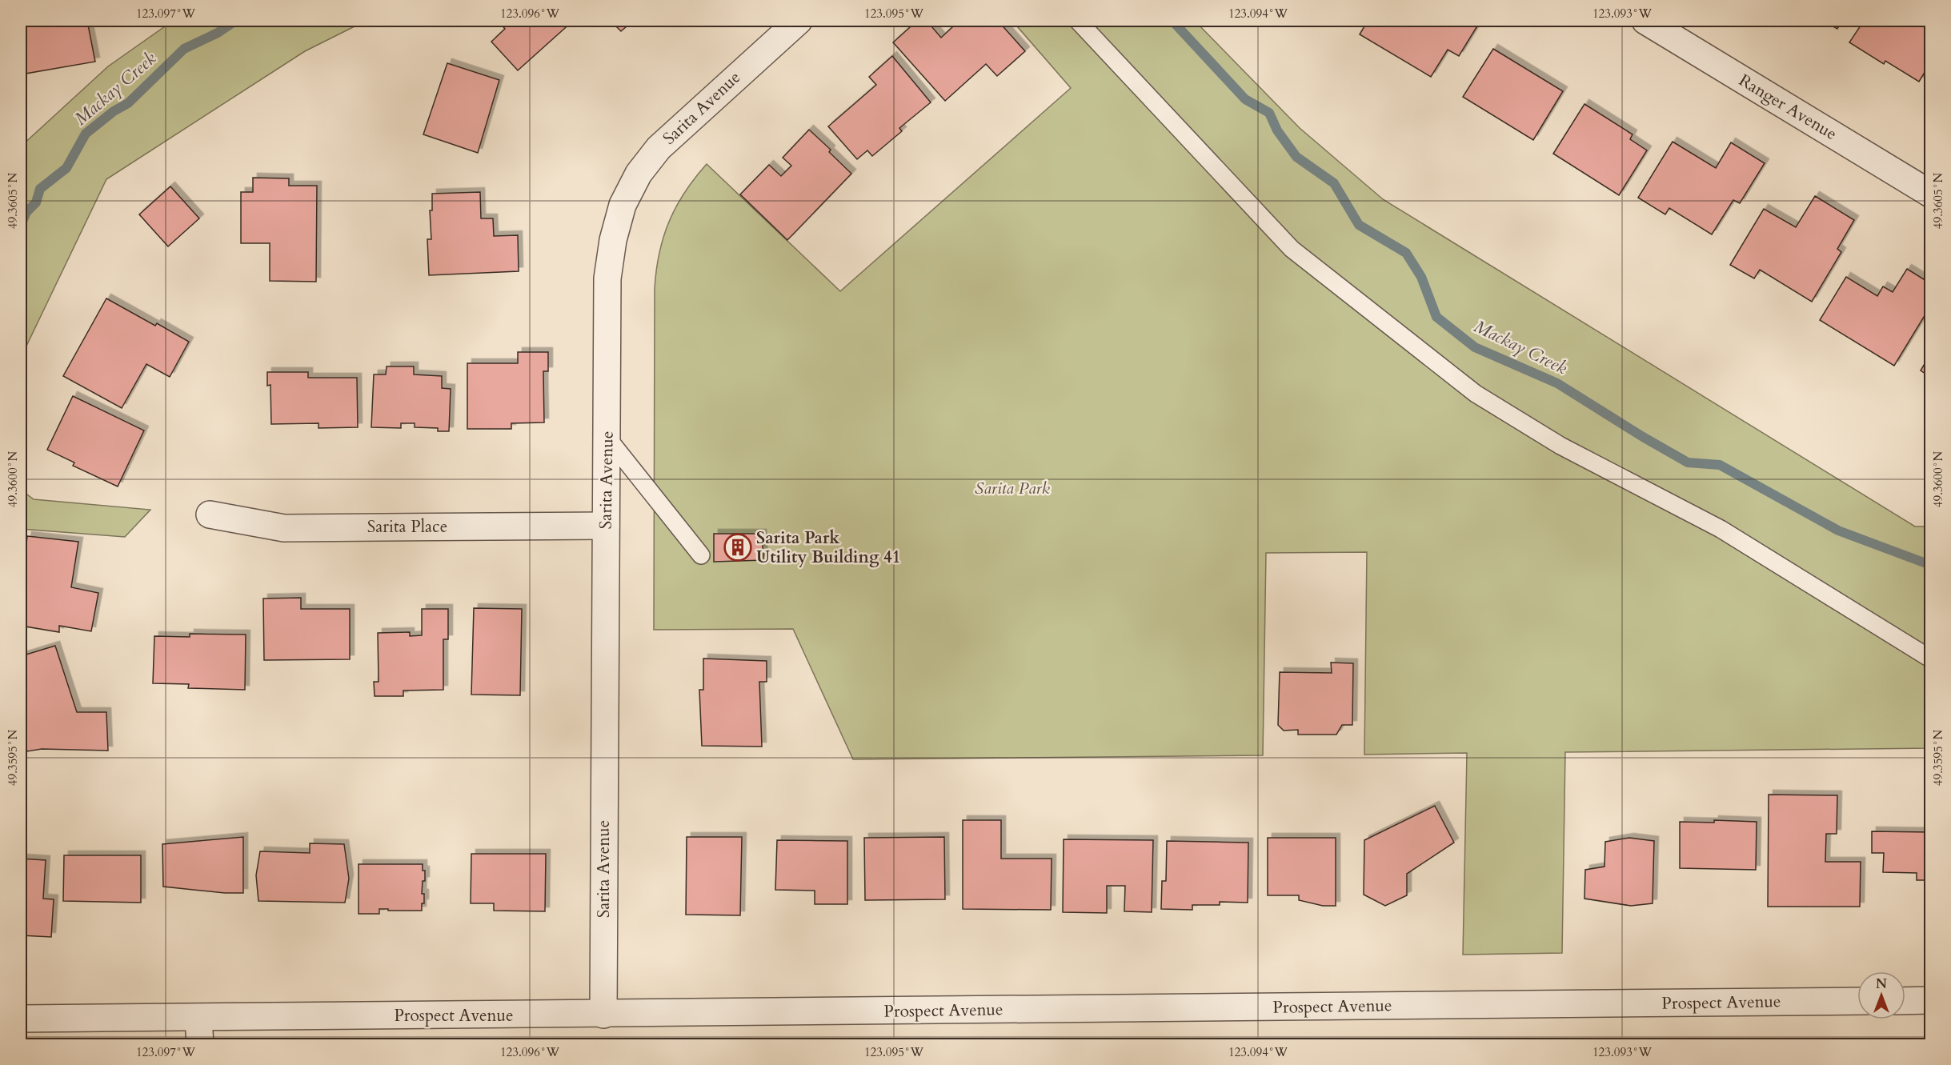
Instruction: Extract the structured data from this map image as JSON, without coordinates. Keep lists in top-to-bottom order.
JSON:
{
  "streets": {
    "street": [
      "Ranger Avenue",
      "Sarita Avenue",
      "Sarita Place",
      "Prospect Avenue"
    ]
  },
  "crossings": [
    ["Sarita Avenue", "Sarita Place"],
    ["Sarita Avenue", "Prospect Avenue"]
  ],
  "water": ["Mackay Creek"],
  "parks": ["Sarita Park"],
  "places": {
    "building": ["Sarita Park Utility Building 41"]
  },
  "north": "top",
  "coordinates": [
    "123.097°W",
    "123.096°W",
    "123.095°W",
    "123.094°W",
    "123.093°W",
    "49.3605°N",
    "49.3600°N",
    "49.3595°N"
  ]
}
